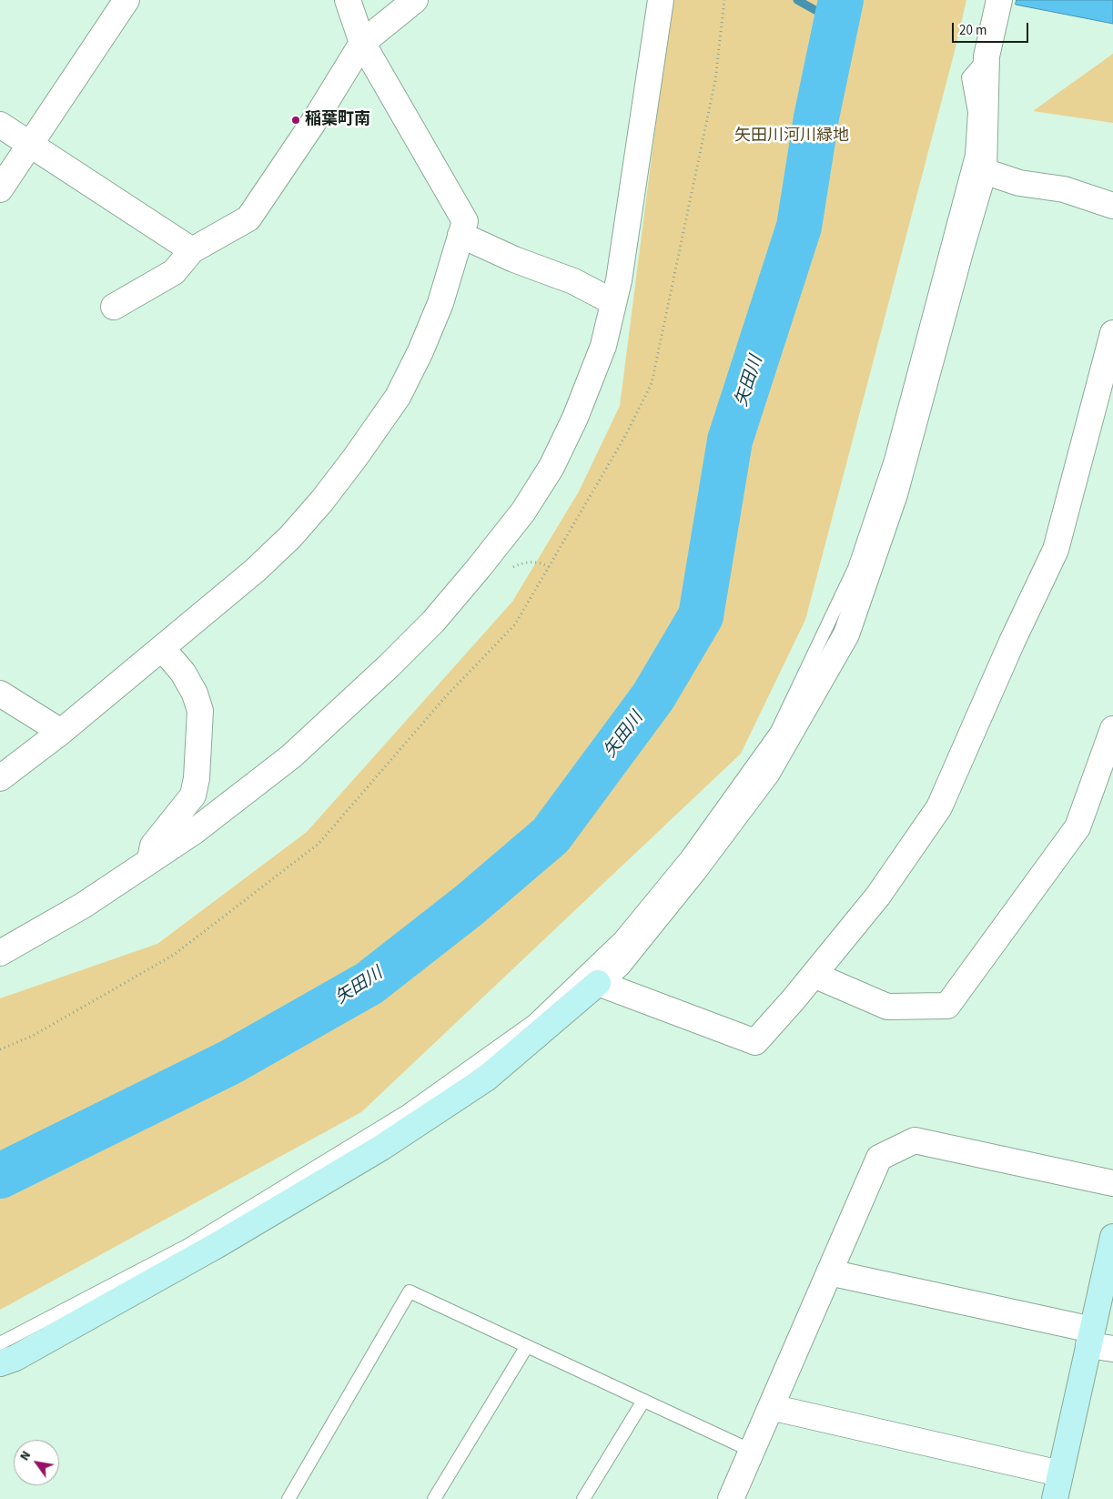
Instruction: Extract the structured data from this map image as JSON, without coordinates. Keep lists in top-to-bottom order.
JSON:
{
  "water": ["矢田川"],
  "parks": ["矢田川河川緑地"],
  "places": ["稲葉町南"],
  "scale_bar": "20 m",
  "north": "top left"
}
